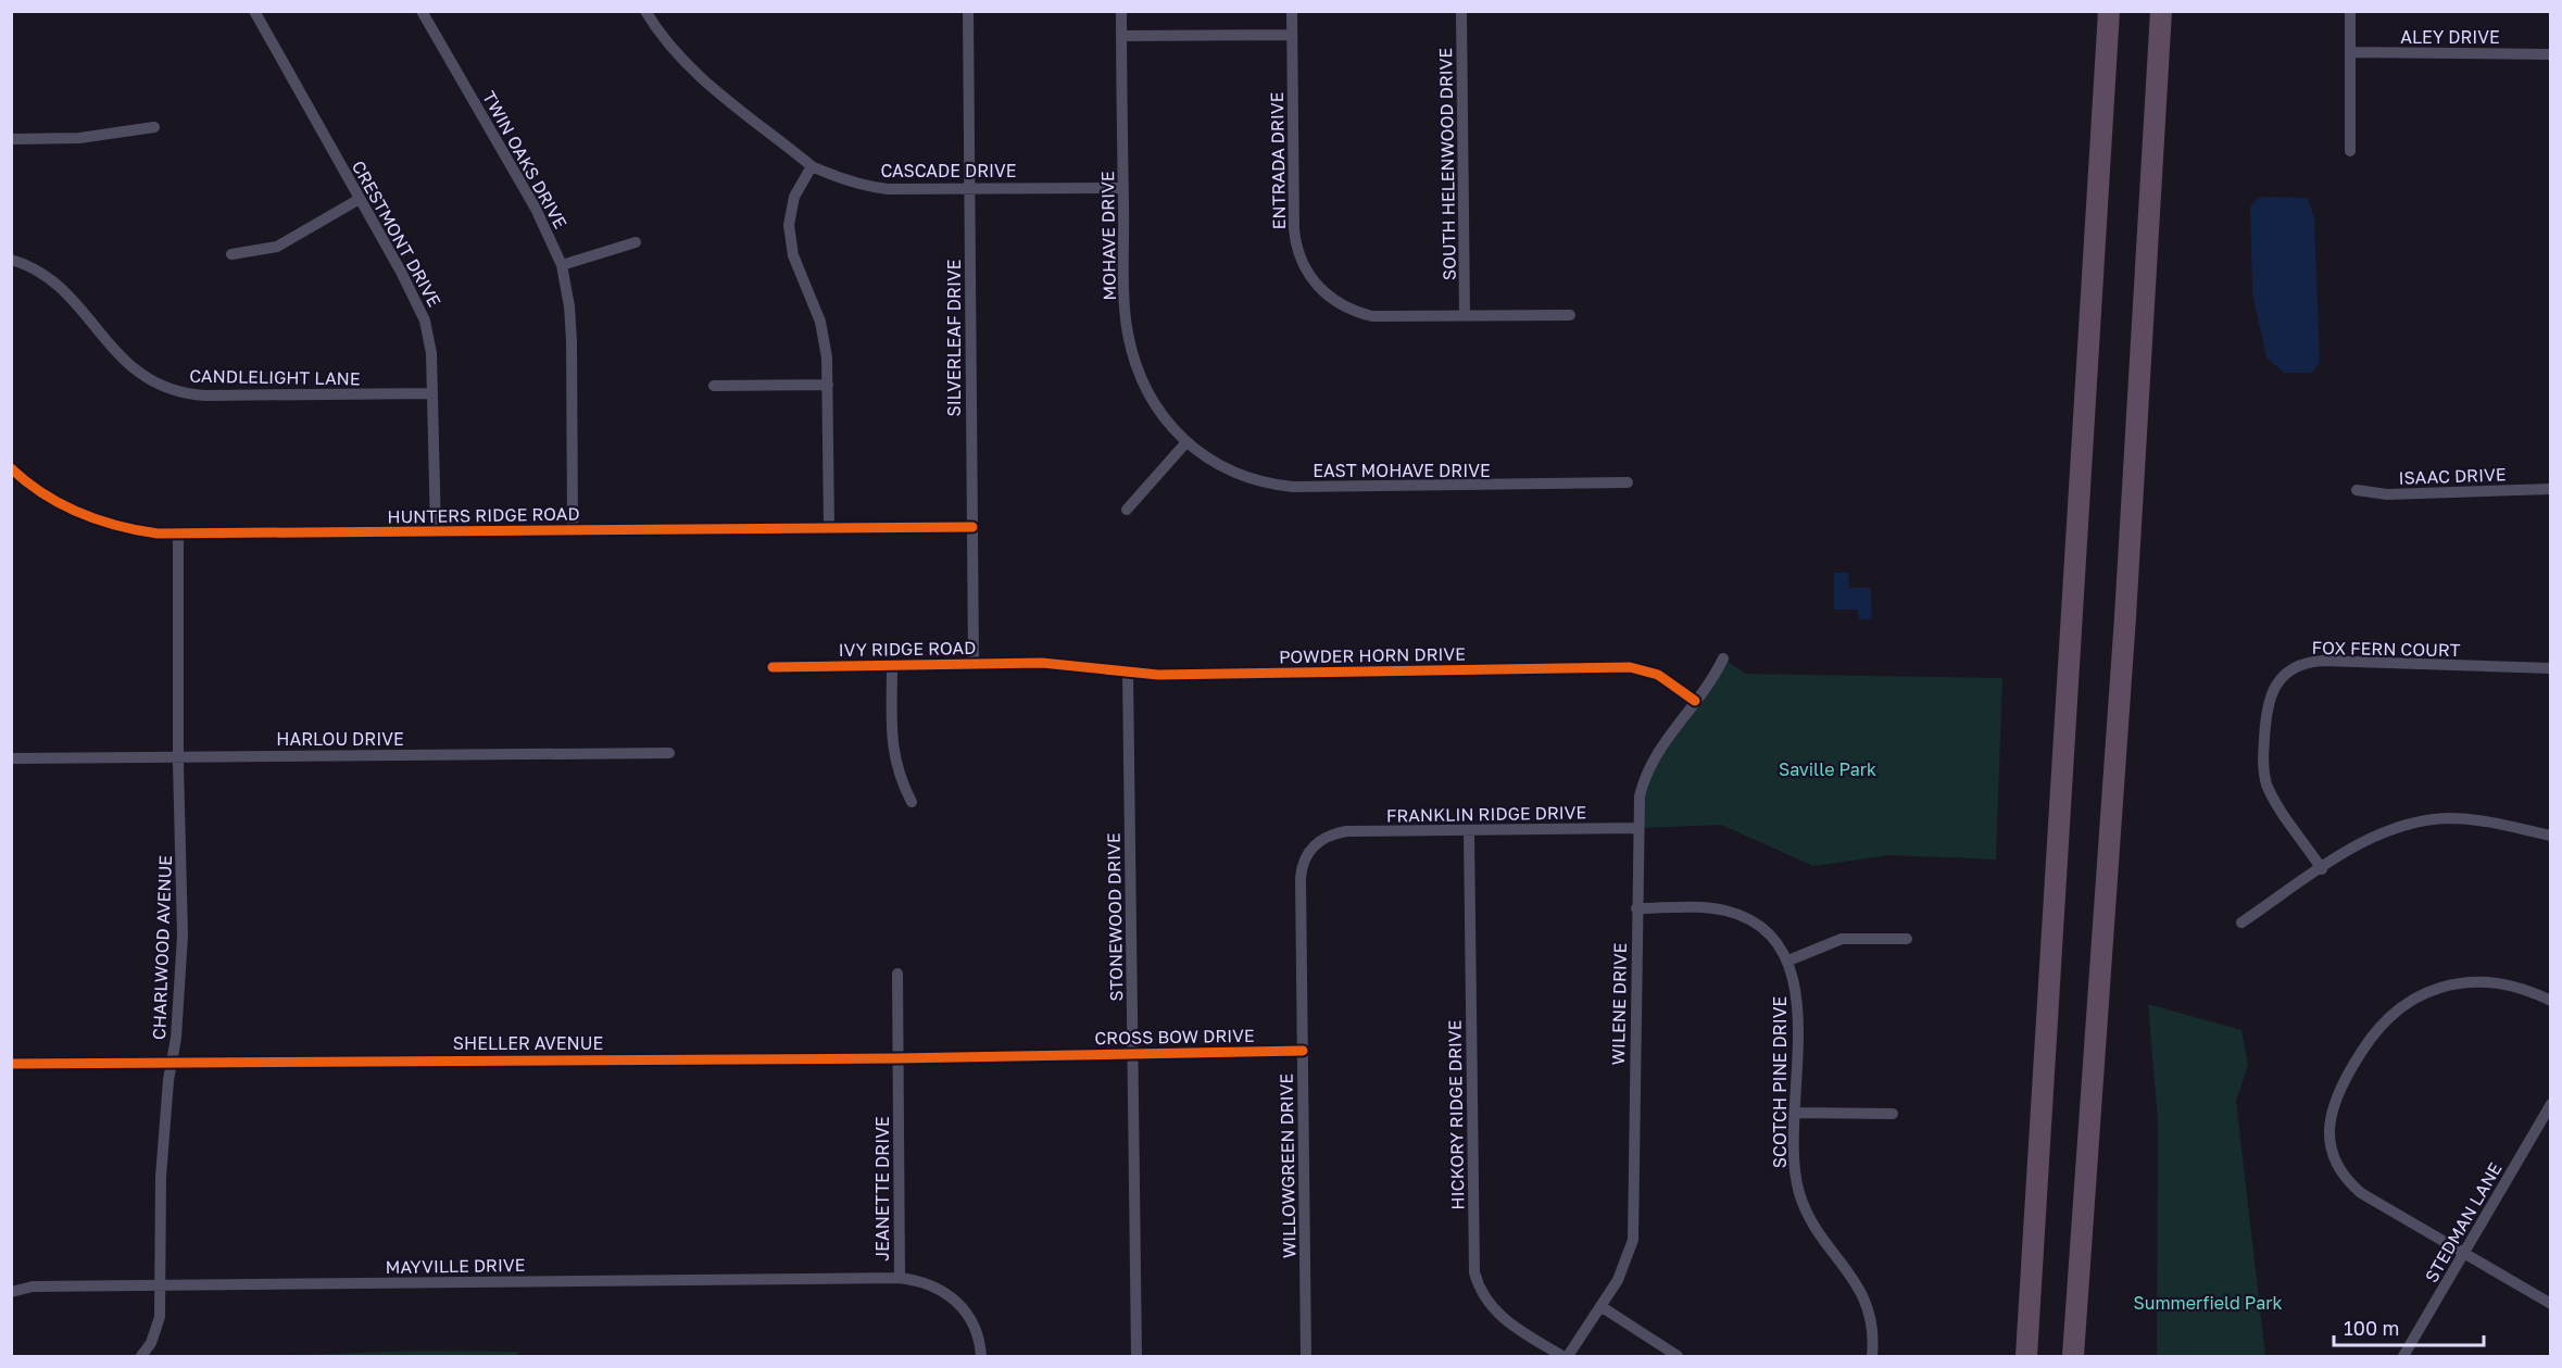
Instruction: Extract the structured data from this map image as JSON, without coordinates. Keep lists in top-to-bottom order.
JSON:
{
  "streets": {
    "street": [
      "ALEY DRIVE",
      "TWIN OAKS DRIVE",
      "ENTRADA DRIVE",
      "SOUTH HELENWOOD DRIVE",
      "CASCADE DRIVE",
      "CRESTMONT DRIVE",
      "MOHAVE DRIVE",
      "SILVERLEAF DRIVE",
      "CANDLELIGHT LANE",
      "EAST MOHAVE DRIVE",
      "ISAAC DRIVE",
      "HUNTERS RIDGE ROAD",
      "IVY RIDGE ROAD",
      "FOX FERN COURT",
      "POWDER HORN DRIVE",
      "HARLOU DRIVE",
      "FRANKLIN RIDGE DRIVE",
      "STONEWOOD DRIVE",
      "CHARLWOOD AVENUE",
      "WILENE DRIVE",
      "CROSS BOW DRIVE",
      "SHELLER AVENUE",
      "SCOTCH PINE DRIVE",
      "HICKORY RIDGE DRIVE",
      "WILLOWGREEN DRIVE",
      "JEANETTE DRIVE",
      "STEDMAN LANE",
      "MAYVILLE DRIVE"
    ]
  },
  "crossings": [
    ["TWIN OAKS DRIVE", "HUNTERS RIDGE ROAD"],
    ["ENTRADA DRIVE", "SOUTH HELENWOOD DRIVE"],
    ["CASCADE DRIVE", "MOHAVE DRIVE"],
    ["CASCADE DRIVE", "SILVERLEAF DRIVE"],
    ["CRESTMONT DRIVE", "CANDLELIGHT LANE"],
    ["CRESTMONT DRIVE", "HUNTERS RIDGE ROAD"],
    ["MOHAVE DRIVE", "EAST MOHAVE DRIVE"],
    ["SILVERLEAF DRIVE", "HUNTERS RIDGE ROAD"],
    ["SILVERLEAF DRIVE", "IVY RIDGE ROAD"],
    ["HUNTERS RIDGE ROAD", "CHARLWOOD AVENUE"],
    ["IVY RIDGE ROAD", "POWDER HORN DRIVE"],
    ["POWDER HORN DRIVE", "STONEWOOD DRIVE"],
    ["POWDER HORN DRIVE", "WILENE DRIVE"],
    ["HARLOU DRIVE", "CHARLWOOD AVENUE"],
    ["FRANKLIN RIDGE DRIVE", "WILENE DRIVE"],
    ["FRANKLIN RIDGE DRIVE", "HICKORY RIDGE DRIVE"],
    ["FRANKLIN RIDGE DRIVE", "WILLOWGREEN DRIVE"],
    ["STONEWOOD DRIVE", "CROSS BOW DRIVE"],
    ["CHARLWOOD AVENUE", "SHELLER AVENUE"],
    ["CHARLWOOD AVENUE", "MAYVILLE DRIVE"],
    ["WILENE DRIVE", "SCOTCH PINE DRIVE"],
    ["CROSS BOW DRIVE", "SHELLER AVENUE"],
    ["CROSS BOW DRIVE", "WILLOWGREEN DRIVE"],
    ["SHELLER AVENUE", "JEANETTE DRIVE"],
    ["JEANETTE DRIVE", "MAYVILLE DRIVE"]
  ],
  "parks": ["Saville Park", "Summerfield Park"],
  "scale_bar": "100 m"
}
